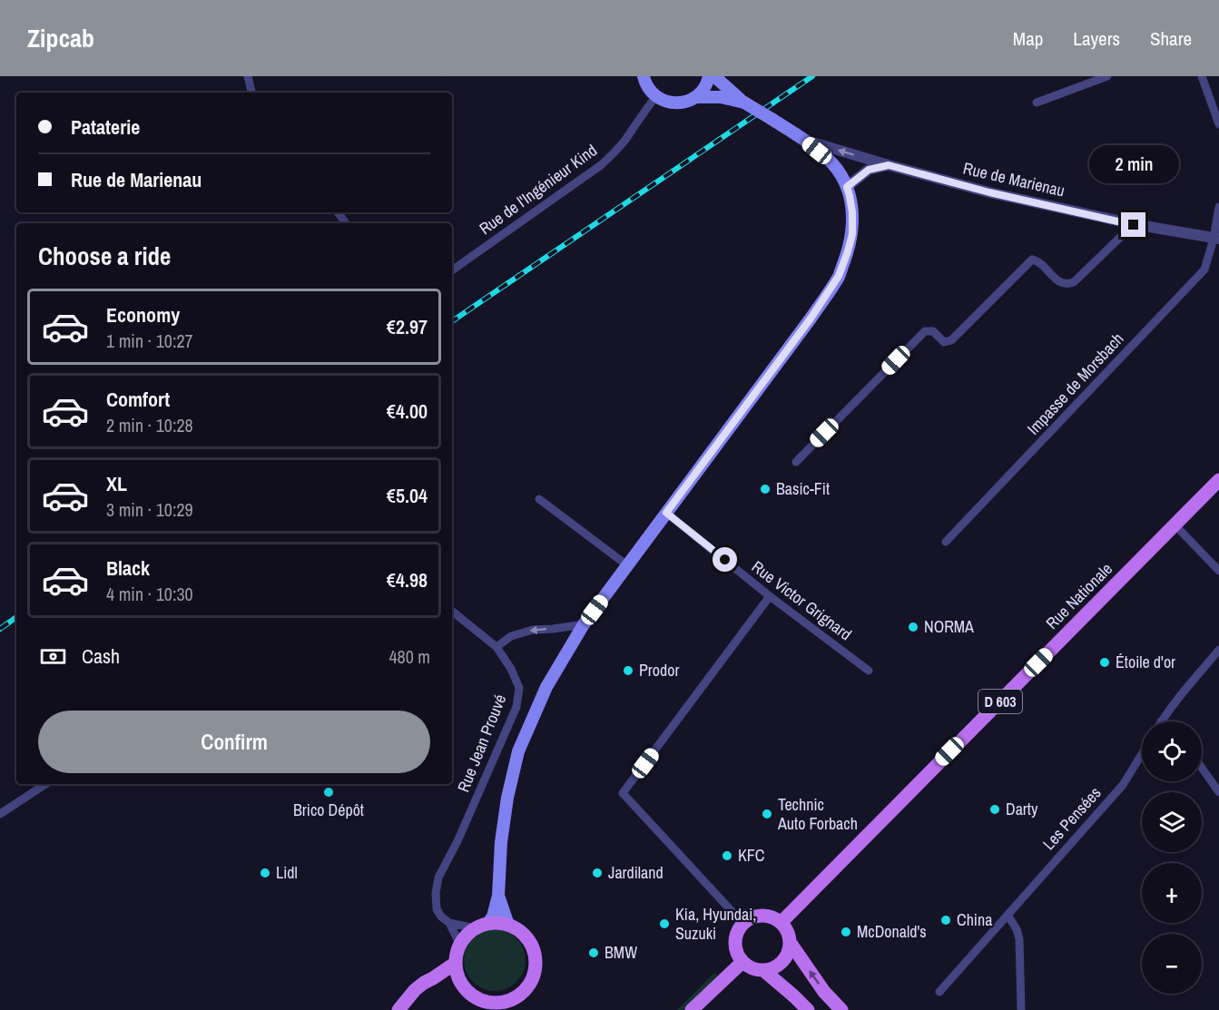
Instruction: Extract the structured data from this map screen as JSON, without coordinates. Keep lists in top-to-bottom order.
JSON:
{
  "streets": {
    "main road": ["Rue Nationale", "D 603"],
    "street": [
      "Rue de Marienau",
      "Rue de l'Ingénieur Kind",
      "Impasse de Morsbach",
      "Rue Victor Grignard",
      "Rue Jean Prouvé",
      "Les Pensées"
    ]
  },
  "crossings": [
    ["Rue de Marienau", "Impasse de Morsbach"]
  ],
  "places": [
    "Basic-Fit",
    "NORMA",
    "Étoile d'or",
    "Prodor",
    "Brico Dépôt",
    "Darty",
    "Technic Auto Forbach",
    "KFC",
    "Lidl",
    "Jardiland",
    "China",
    "Kia, Hyundai, Suzuki",
    "McDonald's",
    "BMW"
  ],
  "page": {
    "header": "Zipcab",
    "nav": ["Map", "Layers", "Share"],
    "banner": ["Pataterie", "Rue de Marienau"],
    "bubble": "2 min",
    "heading": "Choose a ride",
    "list": [
      {
        "name": "Economy",
        "note": "1 min · 10:27",
        "value": "€2.97"
      },
      {
        "name": "Comfort",
        "note": "2 min · 10:28",
        "value": "€4.00"
      },
      {
        "name": "XL",
        "note": "3 min · 10:29",
        "value": "€5.04"
      },
      {
        "name": "Black",
        "note": "4 min · 10:30",
        "value": "€4.98"
      }
    ],
    "pay": ["Cash", "480 m"],
    "buttons": "Confirm",
    "map_buttons": ["+", "−"]
  }
}
